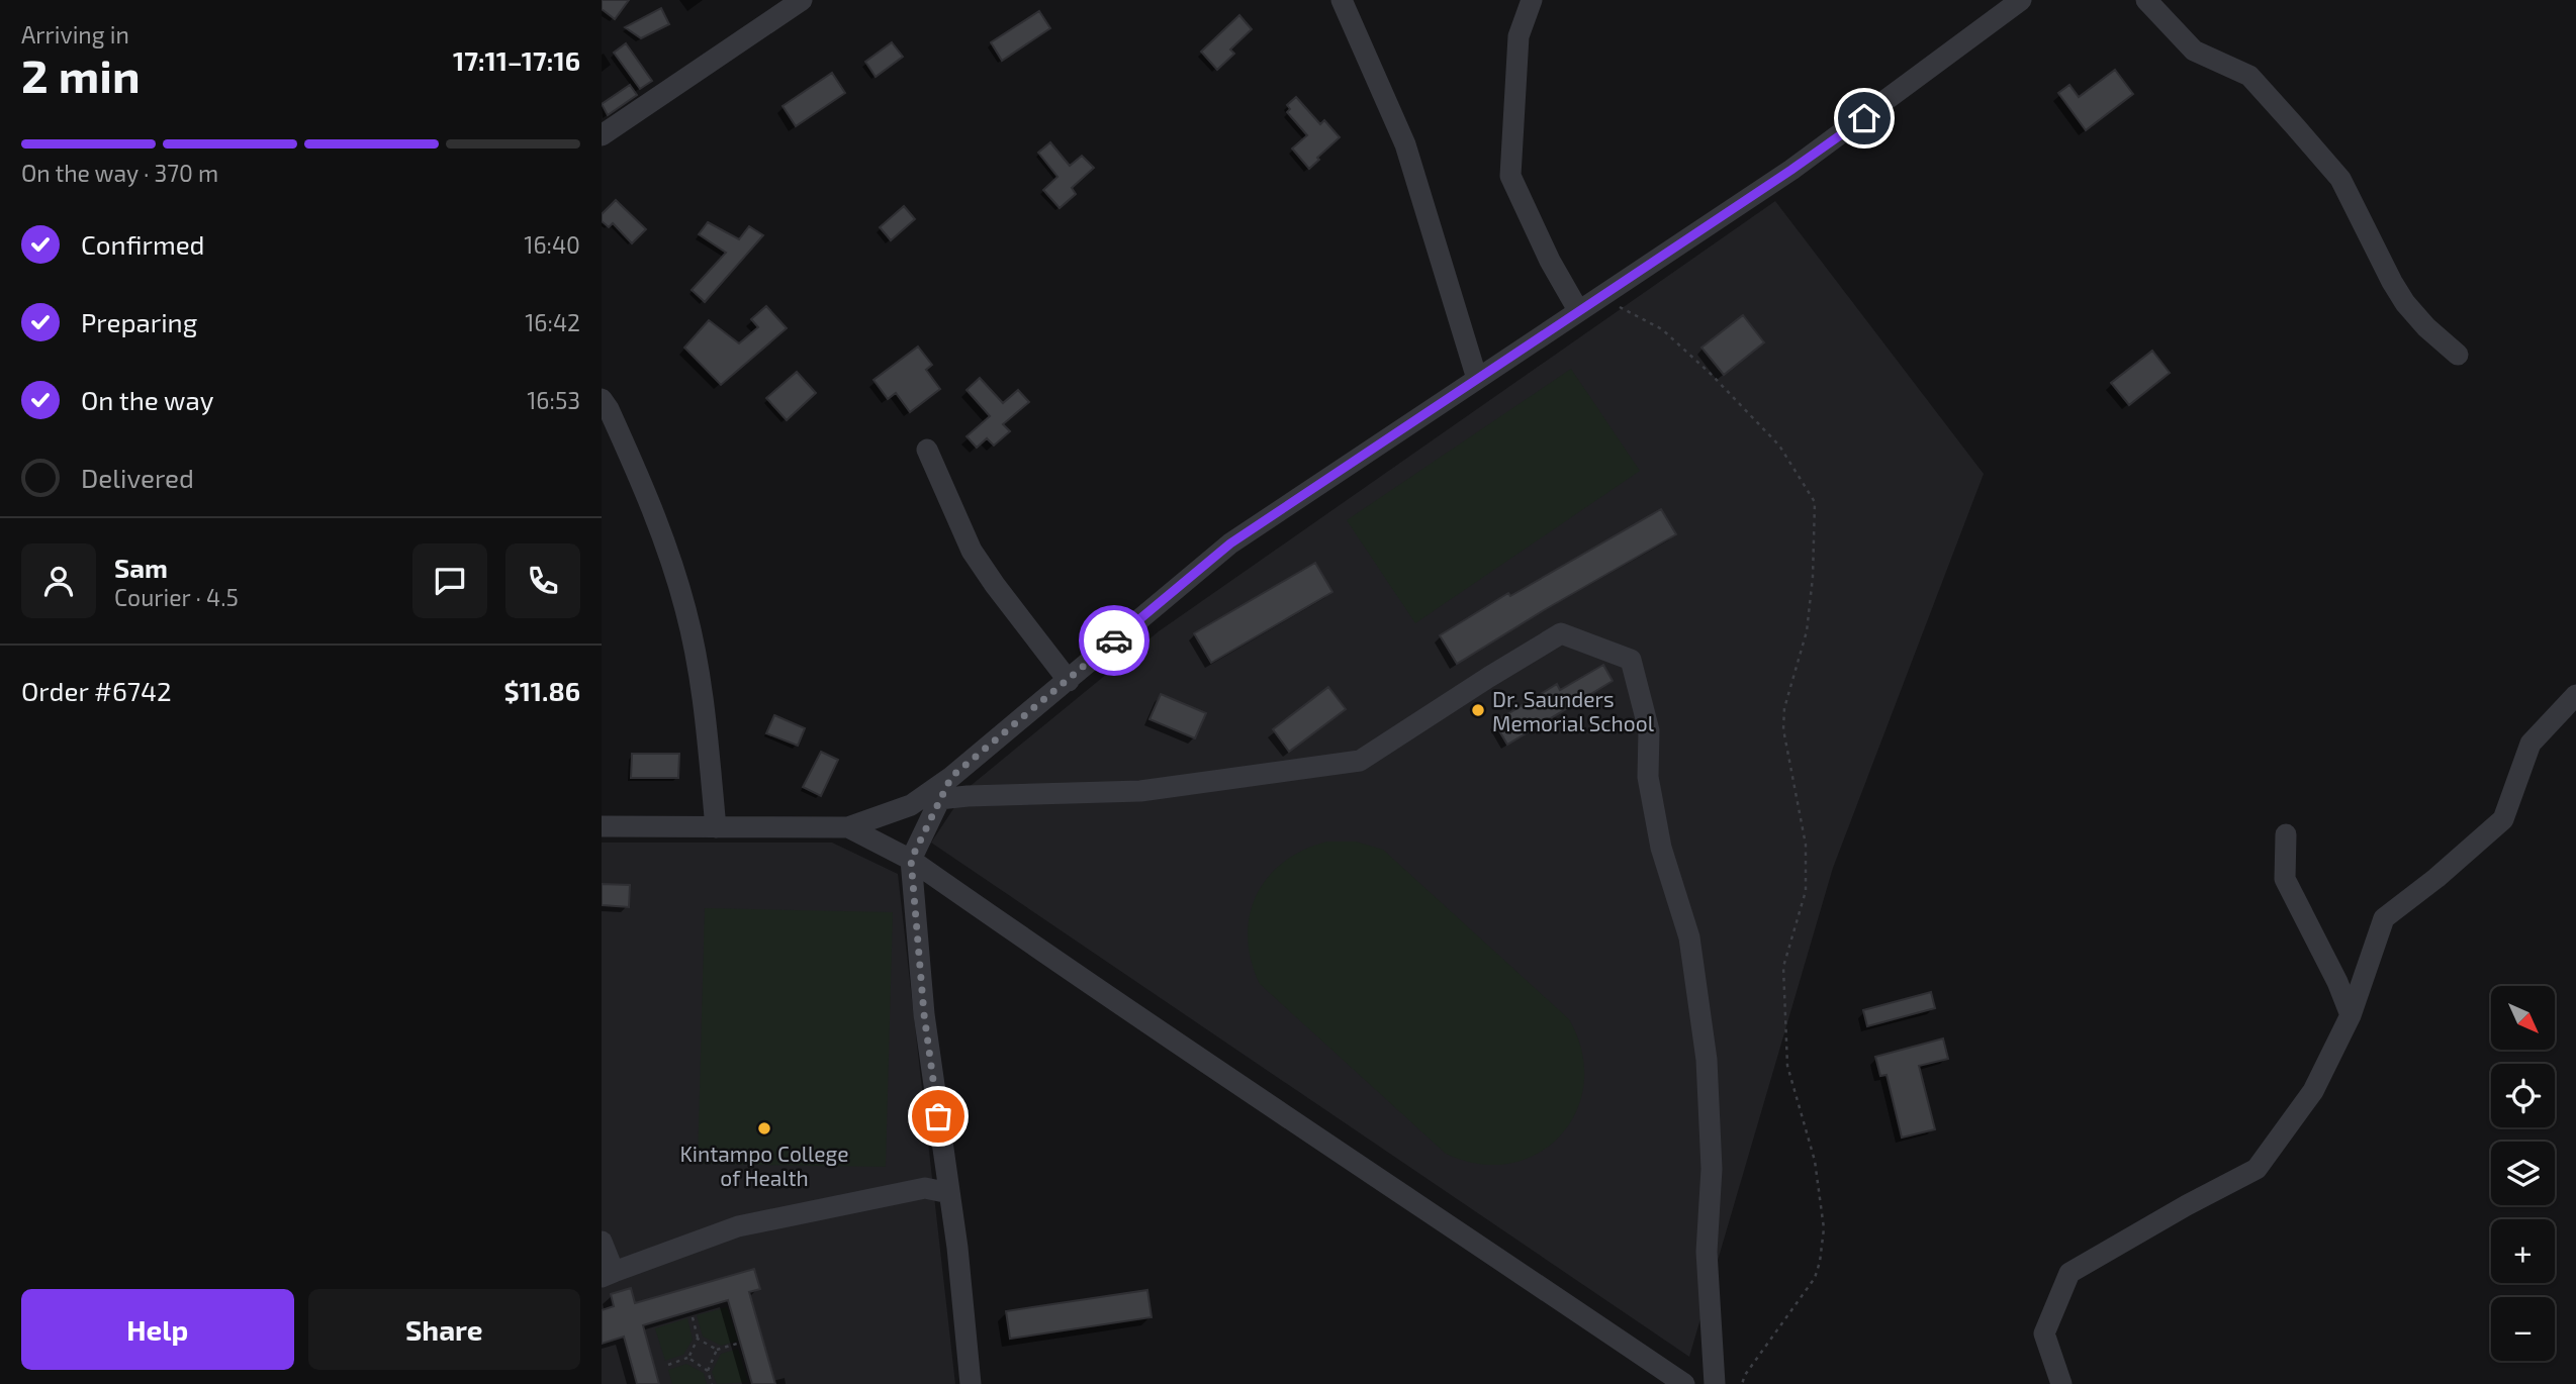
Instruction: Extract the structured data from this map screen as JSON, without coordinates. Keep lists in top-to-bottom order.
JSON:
{
  "places": ["Dr. Saunders Memorial School", "Kintampo College of Health"],
  "north": "bottom right",
  "page": {
    "heading": ["2 min", "Arriving in", "17:11–17:16"],
    "panel": [
      "Sam",
      "Courier · 4.5",
      "Order #6742",
      "$11.86"
    ],
    "bar": "On the way · 370 m",
    "list": [
      ["Confirmed", "16:40"],
      ["Preparing", "16:42"],
      ["On the way", "16:53"],
      "Delivered"
    ],
    "map_buttons": ["+", "−"],
    "buttons": ["Help", "Share"]
  }
}
